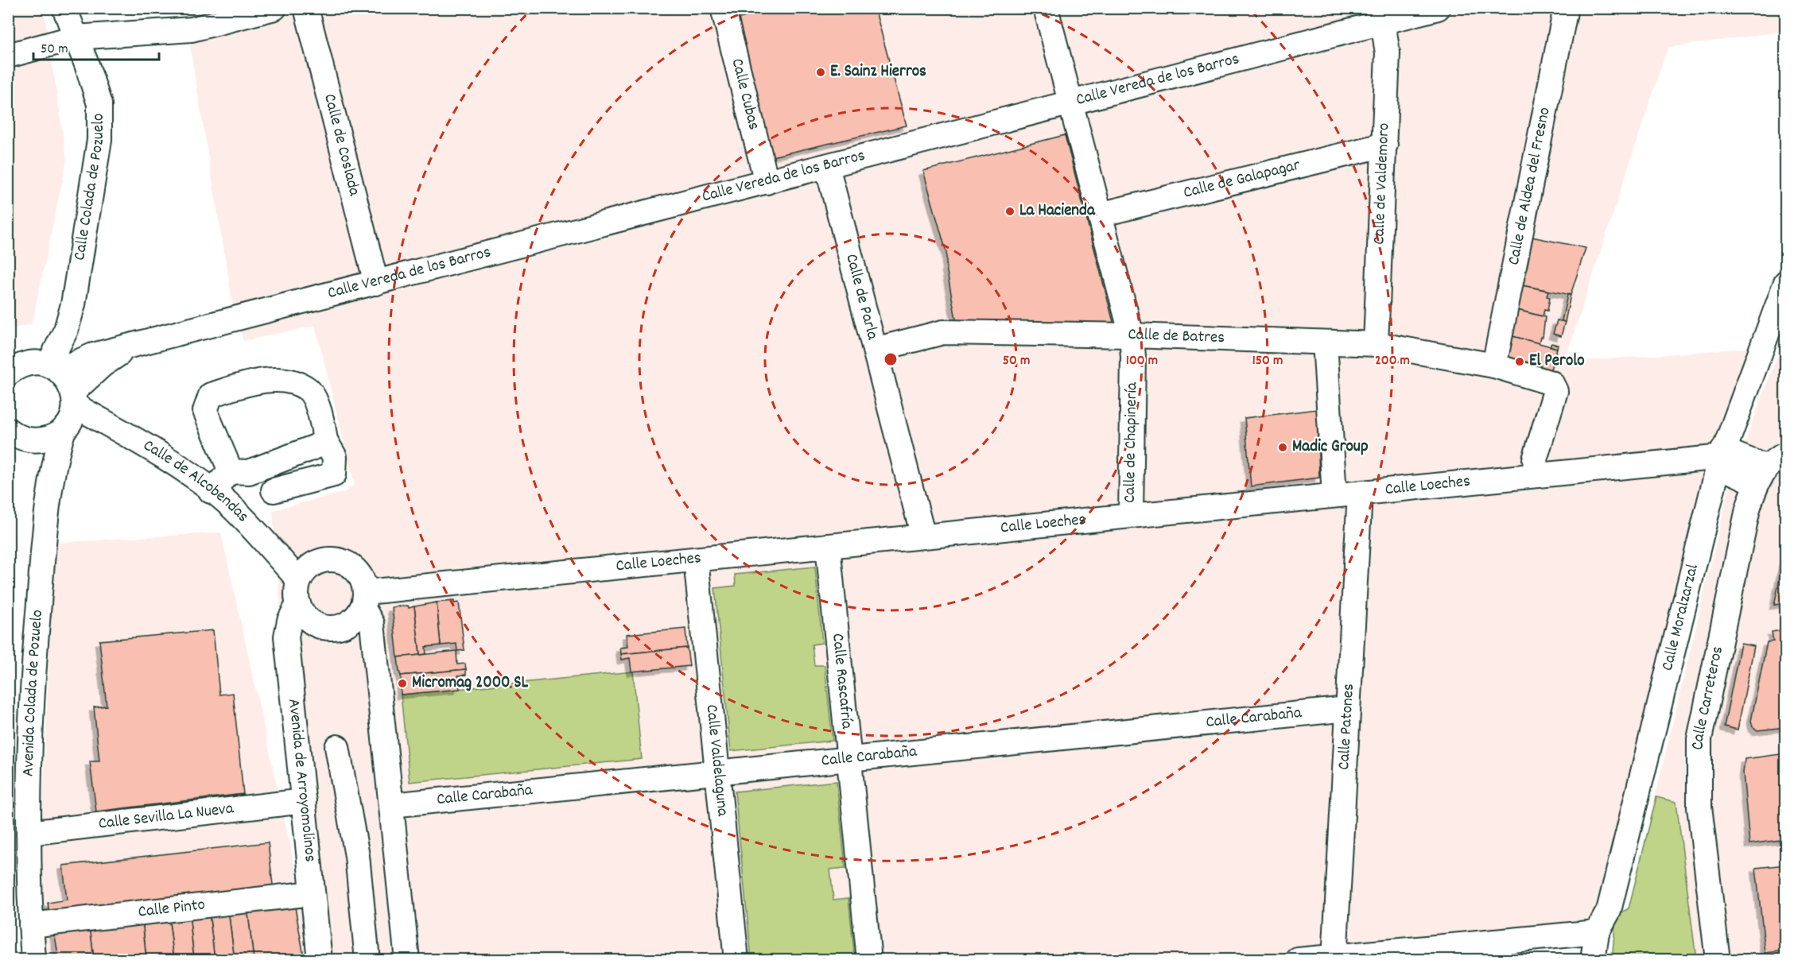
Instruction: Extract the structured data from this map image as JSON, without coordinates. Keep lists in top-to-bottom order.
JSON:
{
  "streets": {
    "street": [
      "Calle Vereda de los Barros",
      "Calle Cubas",
      "Calle de Coslada",
      "Calle de Galapagar",
      "Calle de Valdemoro",
      "Calle Colada de Pozuelo",
      "Calle de Aldea del Fresno",
      "Calle de Parla",
      "Calle de Batres",
      "Calle de Chapinería",
      "Calle de Alcobendas",
      "Calle Loeches",
      "Calle Moralzarzal",
      "Calle Rascafría",
      "Avenida Colada de Pozuelo",
      "Calle Carreteros",
      "Calle Carabaña",
      "Calle Patones",
      "Calle Valdelaguna",
      "Avenida de Arroyomolinos",
      "Calle Sevilla La Nueva",
      "Calle Pinto"
    ]
  },
  "crossings": [
    ["Calle Vereda de los Barros", "Calle Cubas"],
    ["Calle Vereda de los Barros", "Calle de Coslada"],
    ["Calle Vereda de los Barros", "Calle de Valdemoro"],
    ["Calle Vereda de los Barros", "Calle Colada de Pozuelo"],
    ["Calle Vereda de los Barros", "Calle de Parla"],
    ["Calle Vereda de los Barros", "Calle de Chapinería"],
    ["Calle Vereda de los Barros", "Calle de Alcobendas"],
    ["Calle Vereda de los Barros", "Avenida Colada de Pozuelo"],
    ["Calle de Galapagar", "Calle de Valdemoro"],
    ["Calle de Galapagar", "Calle de Chapinería"],
    ["Calle de Valdemoro", "Calle de Batres"],
    ["Calle de Aldea del Fresno", "Calle de Batres"],
    ["Calle de Parla", "Calle de Batres"],
    ["Calle de Parla", "Calle Loeches"],
    ["Calle de Batres", "Calle de Chapinería"],
    ["Calle de Batres", "Calle Loeches"],
    ["Calle de Chapinería", "Calle Loeches"],
    ["Calle de Alcobendas", "Calle Loeches"],
    ["Calle de Alcobendas", "Avenida Colada de Pozuelo"],
    ["Calle de Alcobendas", "Avenida de Arroyomolinos"],
    ["Calle Loeches", "Calle Moralzarzal"],
    ["Calle Loeches", "Calle Rascafría"],
    ["Calle Loeches", "Calle Patones"],
    ["Calle Loeches", "Calle Valdelaguna"],
    ["Calle Loeches", "Avenida de Arroyomolinos"],
    ["Calle Rascafría", "Calle Carabaña"],
    ["Avenida Colada de Pozuelo", "Calle Sevilla La Nueva"],
    ["Avenida Colada de Pozuelo", "Calle Pinto"],
    ["Calle Carabaña", "Calle Patones"],
    ["Calle Carabaña", "Calle Valdelaguna"],
    ["Avenida de Arroyomolinos", "Calle Sevilla La Nueva"],
    ["Avenida de Arroyomolinos", "Calle Pinto"]
  ],
  "places": [
    "E. Sainz Hierros",
    "La Hacienda",
    "El Perolo",
    "Madic Group",
    "Micromag 2000 SL"
  ],
  "scale_bar": "50 m",
  "rings": [
    "50 m",
    "100 m",
    "150 m",
    "200 m"
  ]
}
